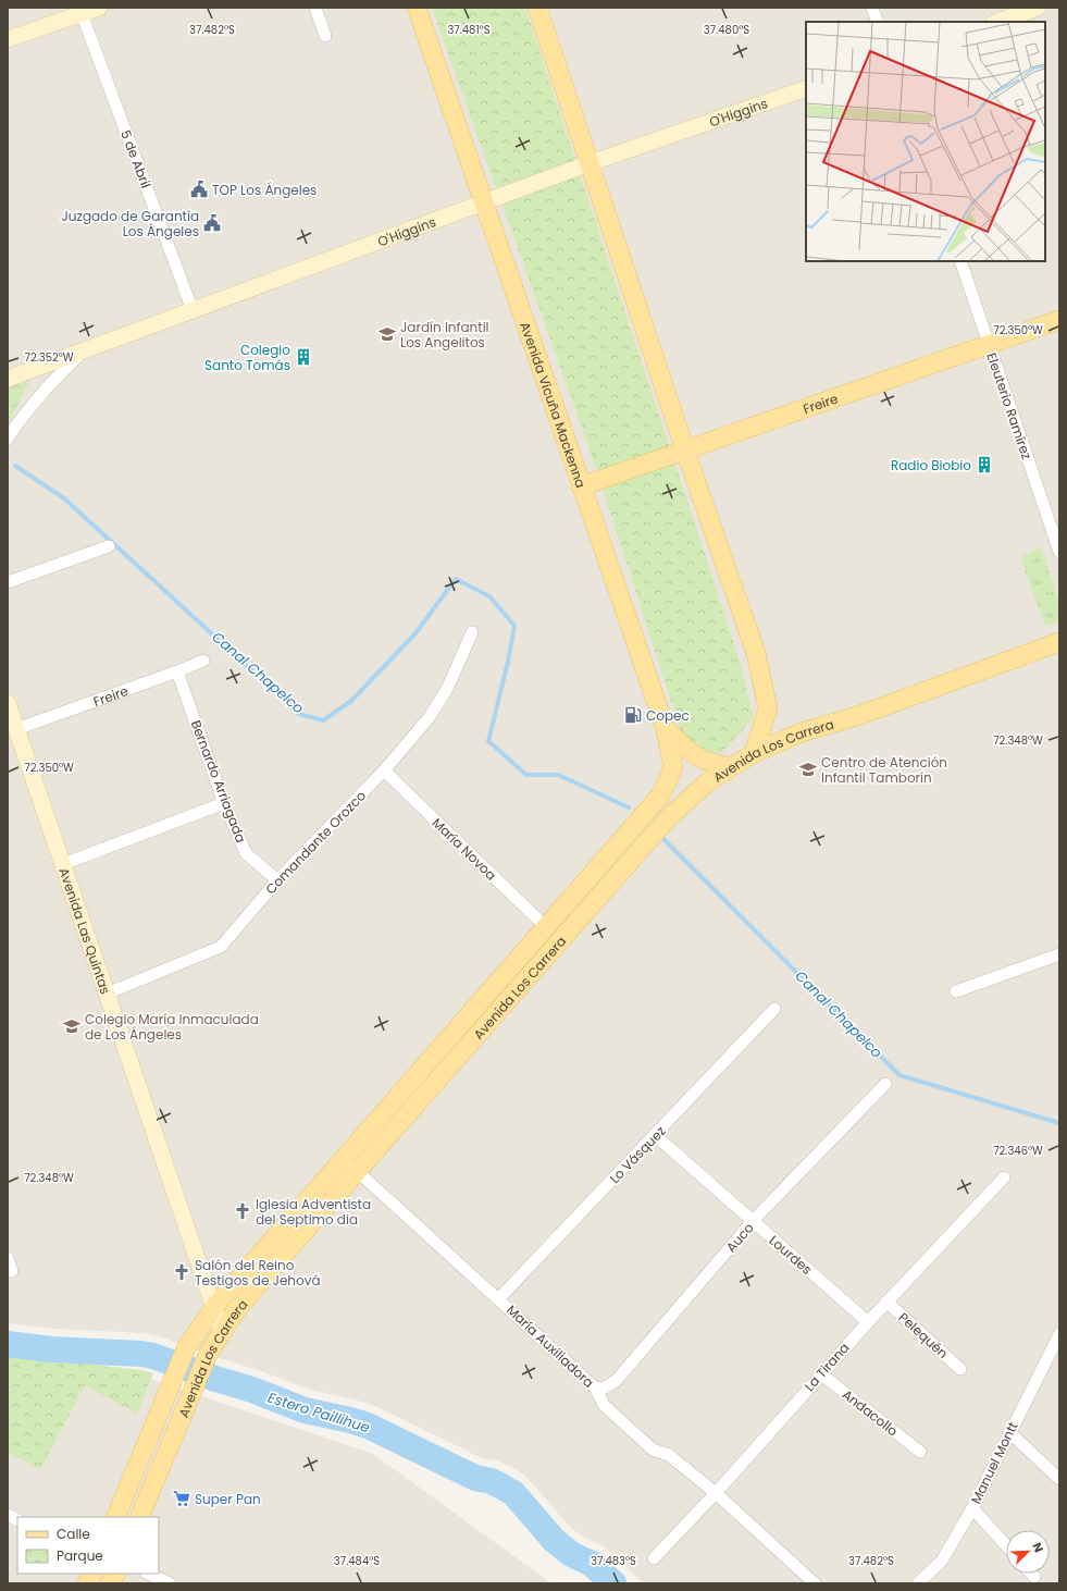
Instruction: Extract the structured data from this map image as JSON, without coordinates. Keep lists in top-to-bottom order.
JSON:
{
  "streets": {
    "main road": ["Freire", "Avenida Vicuña Mackenna", "Avenida Los Carrera"],
    "street": [
      "O'Higgins",
      "5 de Abril",
      "Eleuterio Ramírez",
      "Bernardo Arriagada",
      "Comandante Orozco",
      "María Novoa",
      "Avenida Las Quintas",
      "Lo Vásquez",
      "Auco",
      "Lourdes",
      "Pelequén",
      "María Auxiliadora",
      "La Tirana",
      "Andacollo",
      "Manuel Montt"
    ]
  },
  "crossings": [
    ["O'Higgins", "5 de Abril"],
    ["O'Higgins", "Avenida Vicuña Mackenna"],
    ["Freire", "Avenida Vicuña Mackenna"],
    ["Freire", "Eleuterio Ramírez"],
    ["Freire", "Bernardo Arriagada"],
    ["Freire", "Avenida Las Quintas"],
    ["Avenida Vicuña Mackenna", "Avenida Los Carrera"],
    ["Avenida Los Carrera", "María Novoa"],
    ["Avenida Los Carrera", "Avenida Las Quintas"],
    ["Avenida Los Carrera", "María Auxiliadora"],
    ["Bernardo Arriagada", "Comandante Orozco"],
    ["Comandante Orozco", "María Novoa"],
    ["Comandante Orozco", "Avenida Las Quintas"],
    ["Lo Vásquez", "Lourdes"],
    ["Lo Vásquez", "María Auxiliadora"],
    ["Auco", "Lourdes"],
    ["Auco", "María Auxiliadora"],
    ["Lourdes", "La Tirana"],
    ["Pelequén", "La Tirana"],
    ["María Auxiliadora", "La Tirana"],
    ["La Tirana", "Andacollo"]
  ],
  "water": ["Canal Chapelco", "Estero Paillihue"],
  "places": {
    "public building": ["TOP Los Ángeles", "Juzgado de Garantía Los Ángeles"],
    "school or university": ["Jardín Infantil Los Angelitos", "Centro de Atención Infantil Tamborín", "Colegio María Inmaculada de Los Ángeles"],
    "building": ["Colegio Santo Tomás", "Radio Biobio"],
    "fuel station": ["Copec"],
    "church": ["Iglesia Adventista del Septimo dia", "Salón del Reino Testigos de Jehová"],
    "supermarket": ["Super Pan"]
  },
  "legend": ["Calle", "Parque"],
  "north": "top right",
  "coordinates": [
    "37.482°S",
    "37.481°S",
    "37.480°S",
    "72.350°W",
    "72.352°W",
    "72.348°W",
    "72.346°W",
    "37.484°S",
    "37.483°S"
  ]
}
